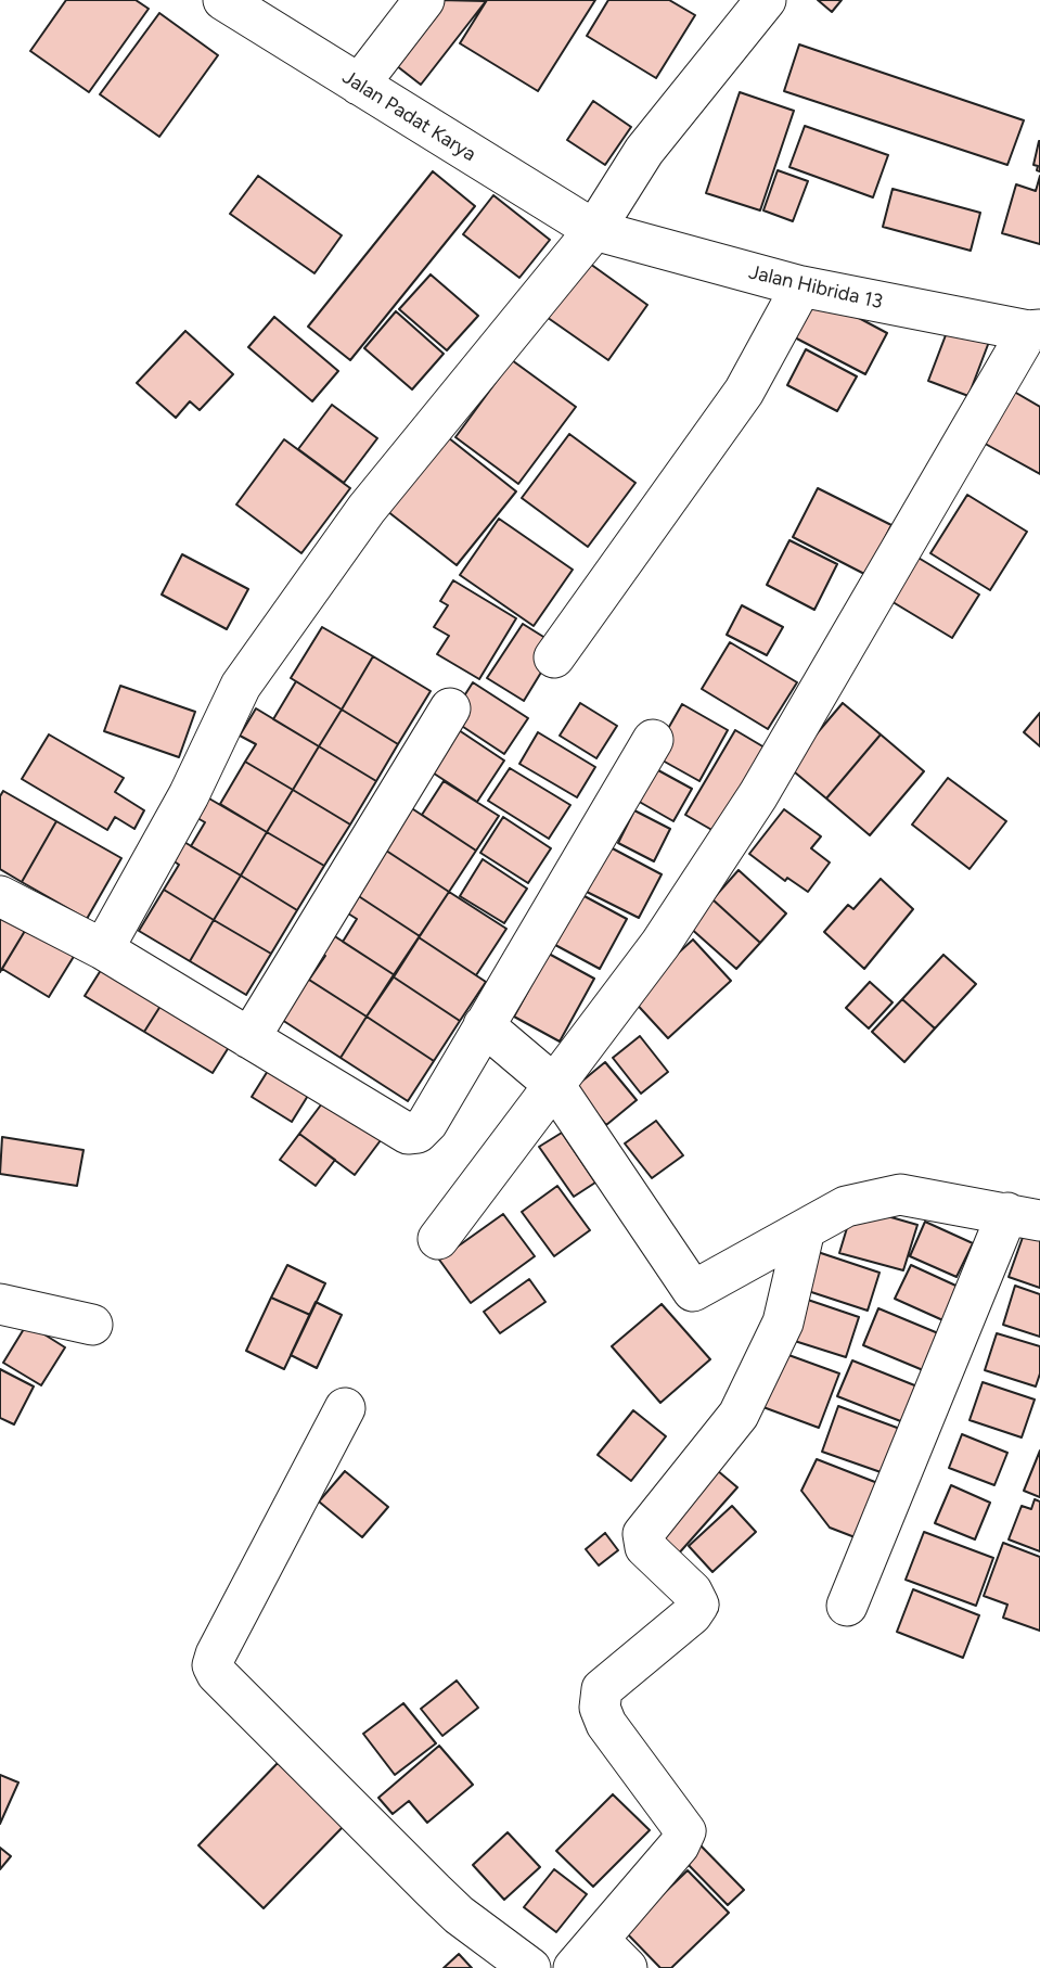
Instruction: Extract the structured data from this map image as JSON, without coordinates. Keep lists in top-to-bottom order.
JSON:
{
  "streets": {
    "street": ["Jalan Padat Karya", "Jalan Hibrida 13"]
  },
  "crossings": [
    ["Jalan Padat Karya", "Jalan Hibrida 13"]
  ]
}
